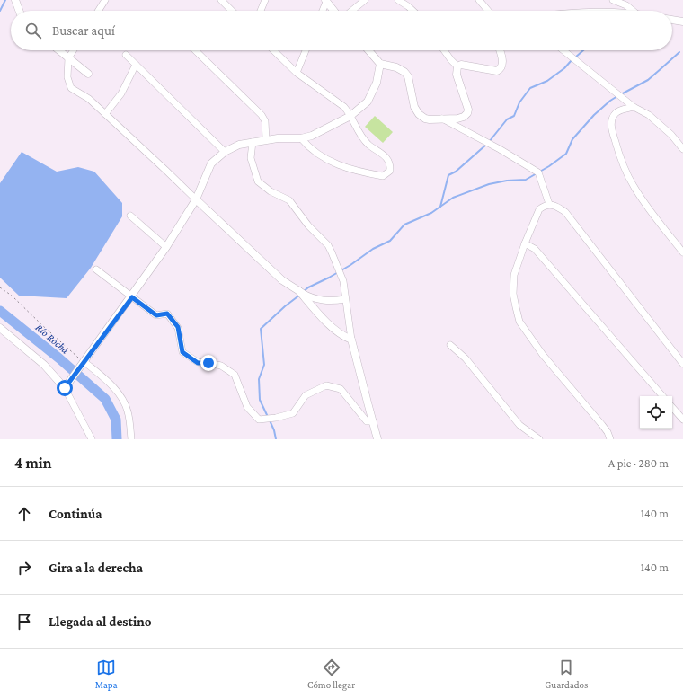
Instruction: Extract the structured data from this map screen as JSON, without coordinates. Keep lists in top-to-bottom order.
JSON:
{
  "water": ["Río Rocha"],
  "page": {
    "search": "Buscar aquí",
    "heading": ["4 min", "A pie · 280 m"],
    "list": [
      ["Continúa", "140 m"],
      ["Gira a la derecha", "140 m"],
      "Llegada al destino"
    ],
    "nav": ["Mapa", "Cómo llegar", "Guardados"]
  }
}
